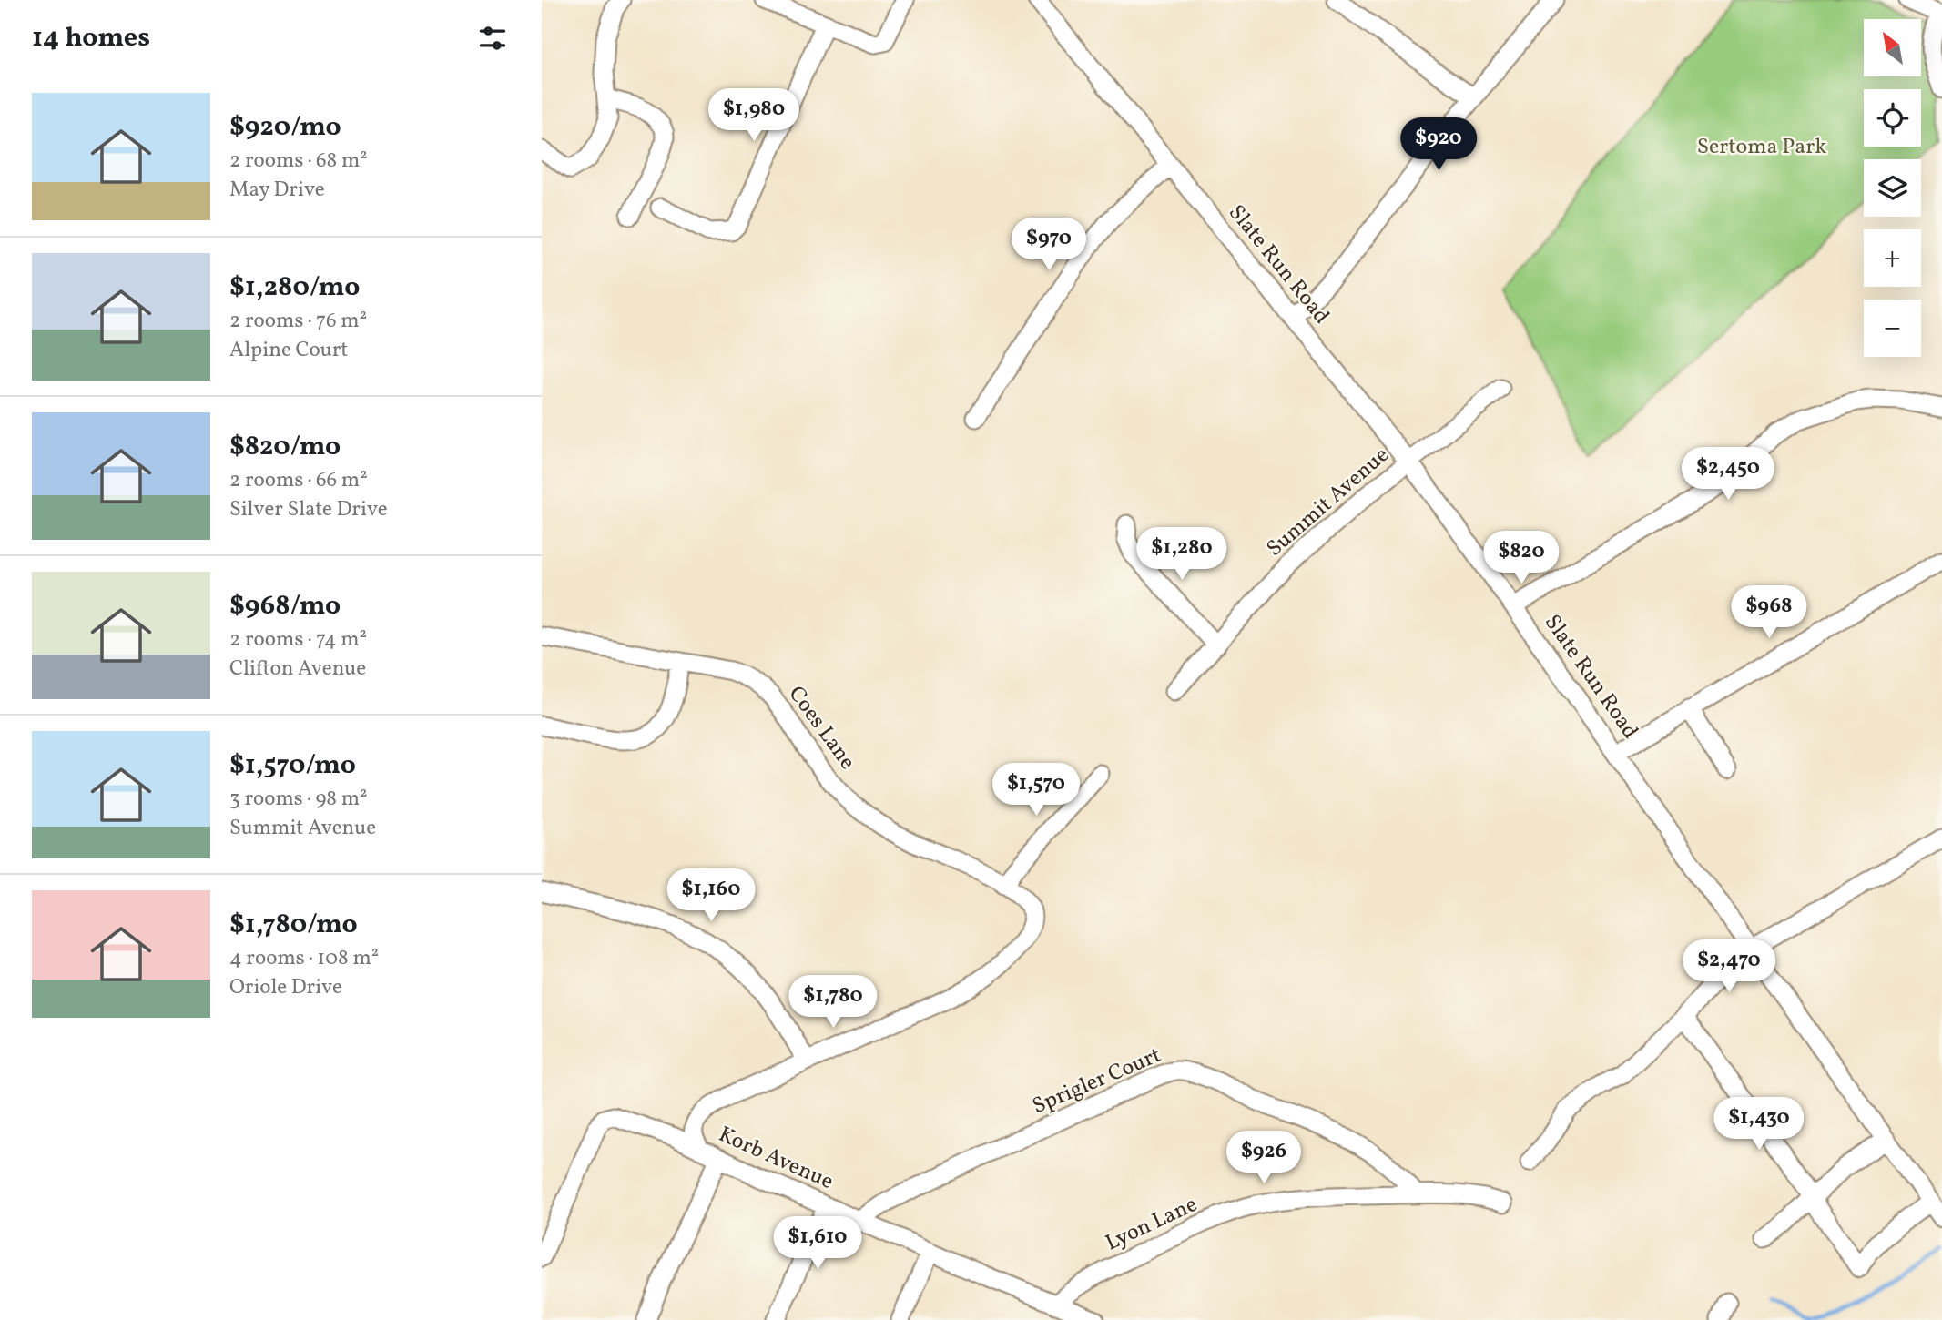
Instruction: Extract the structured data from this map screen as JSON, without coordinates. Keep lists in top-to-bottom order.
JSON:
{
  "streets": {
    "street": [
      "Slate Run Road",
      "Summit Avenue",
      "Coes Lane",
      "Sprigler Court",
      "Korb Avenue",
      "Lyon Lane"
    ]
  },
  "crossings": [
    ["Slate Run Road", "Summit Avenue"],
    ["Sprigler Court", "Korb Avenue"],
    ["Sprigler Court", "Lyon Lane"],
    ["Korb Avenue", "Lyon Lane"]
  ],
  "parks": ["Sertoma Park"],
  "north": "top left",
  "page": {
    "heading": "14 homes",
    "map_buttons": ["+", "−"],
    "list": [
      {
        "name": "$920/mo",
        "note": "2 rooms · 68 m² · May Drive"
      },
      {
        "name": "$1,280/mo",
        "note": "2 rooms · 76 m² · Alpine Court"
      },
      {
        "name": "$820/mo",
        "note": "2 rooms · 66 m² · Silver Slate Drive"
      },
      {
        "name": "$968/mo",
        "note": "2 rooms · 74 m² · Clifton Avenue"
      },
      {
        "name": "$1,570/mo",
        "note": "3 rooms · 98 m² · Summit Avenue"
      },
      {
        "name": "$1,780/mo",
        "note": "4 rooms · 108 m² · Oriole Drive"
      }
    ],
    "price": [
      "$1,980",
      "$920",
      "$970",
      "$2,450",
      "$1,280",
      "$820",
      "$968",
      "$1,570",
      "$1,160",
      "$2,470",
      "$1,780",
      "$1,430",
      "$926",
      "$1,610"
    ]
  }
}
